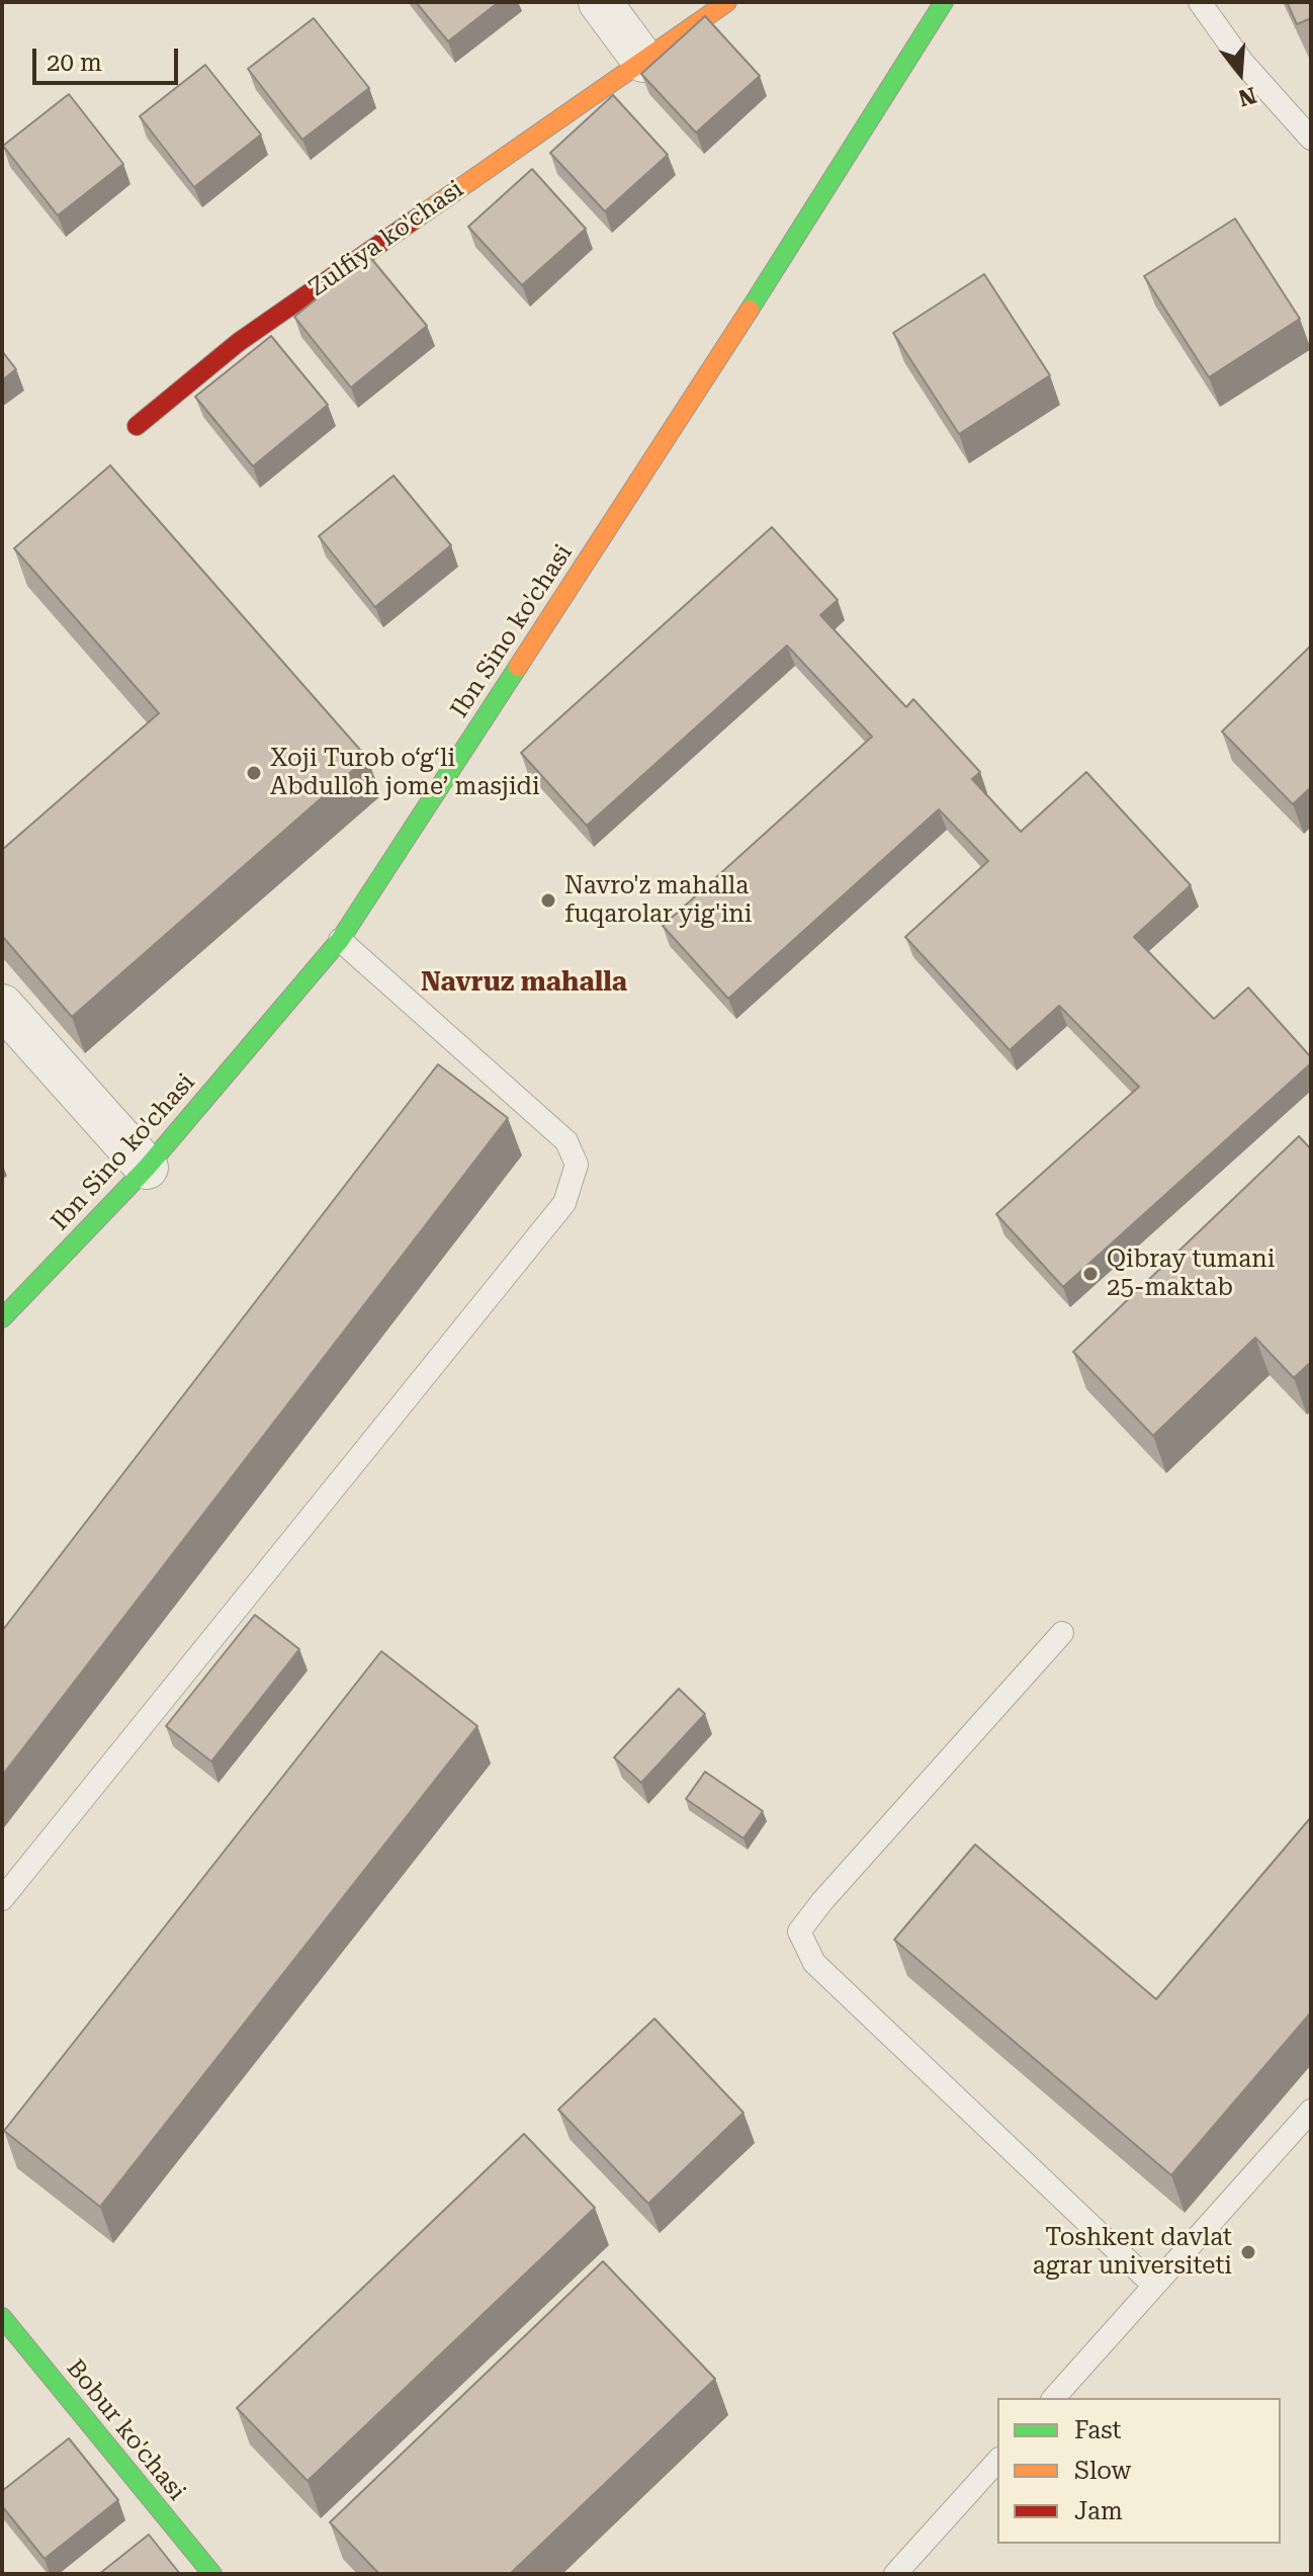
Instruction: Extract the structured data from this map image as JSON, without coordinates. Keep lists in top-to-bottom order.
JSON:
{
  "streets": {
    "street": ["Zulfiya ko'chasi", "Ibn Sino ko'chasi", "Bobur ko'chasi"]
  },
  "districts": ["Navruz mahalla"],
  "places": [
    "Xoji Turob o‘g‘li Abdulloh jome’ masjidi",
    "Navro'z mahalla fuqarolar yig'ini",
    "Qibray tumani 25-maktab",
    "Toshkent davlat agrar universiteti"
  ],
  "legend": ["Fast", "Slow", "Jam"],
  "scale_bar": "20 m",
  "north": "bottom"
}
